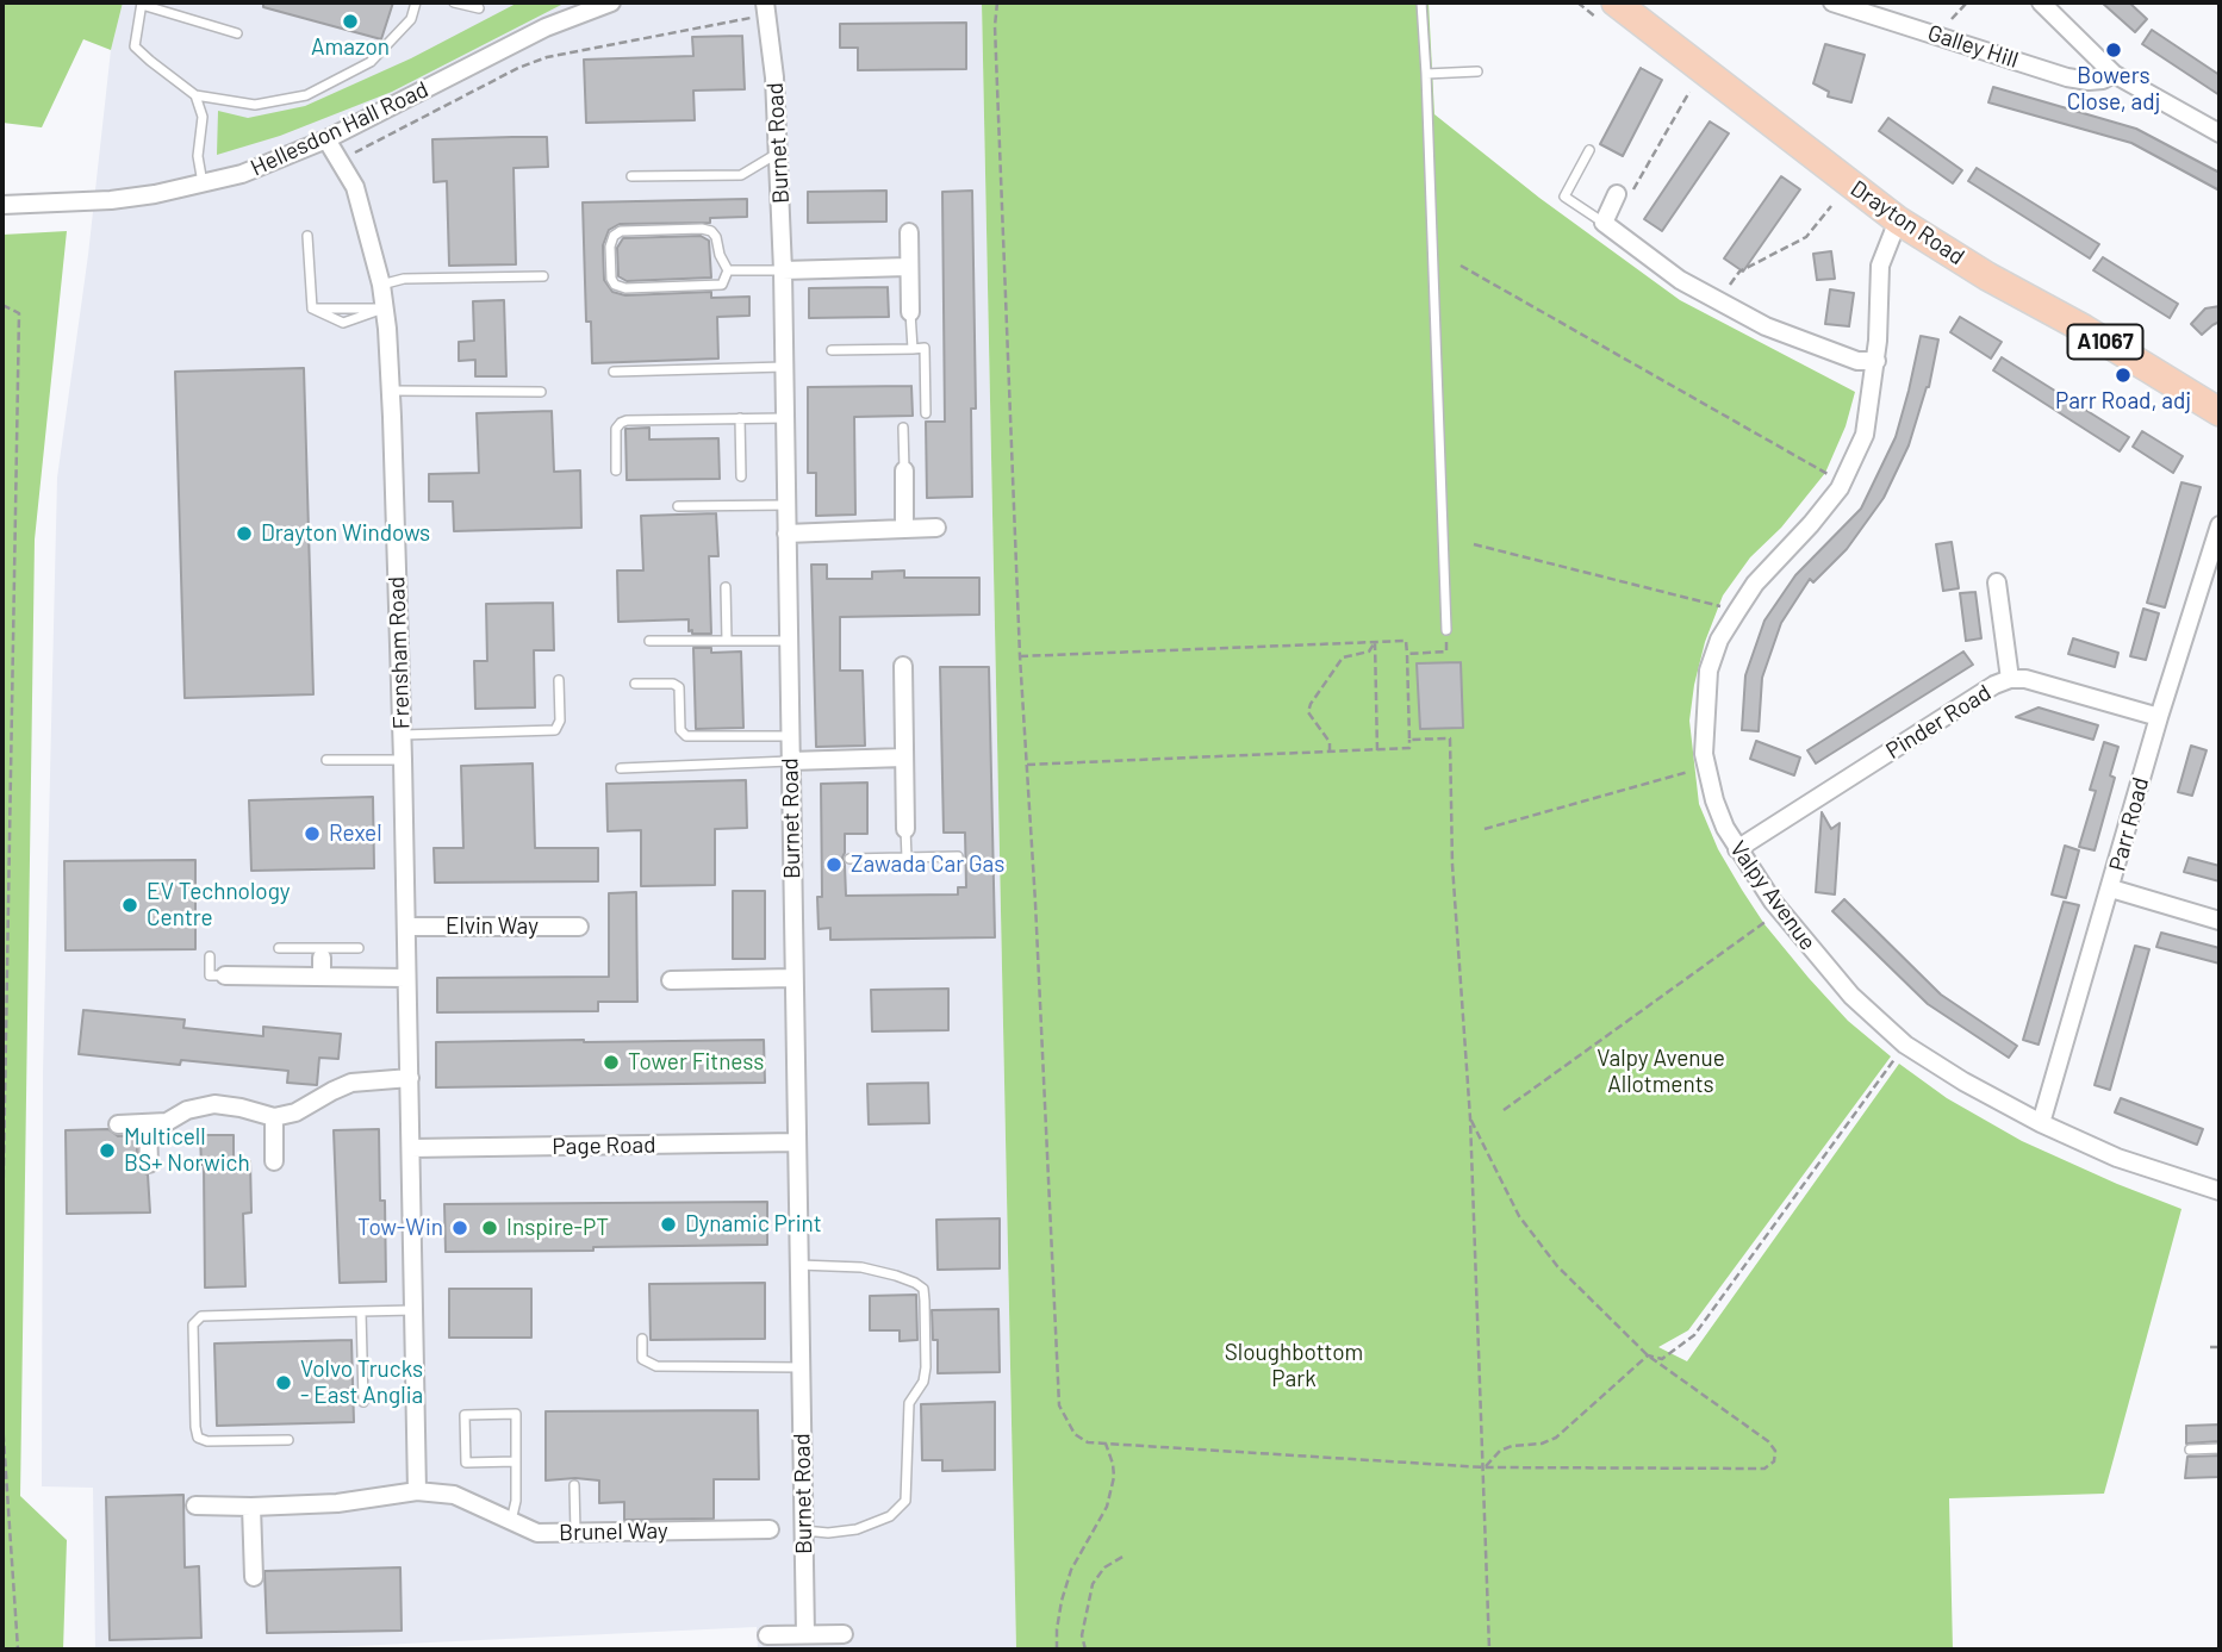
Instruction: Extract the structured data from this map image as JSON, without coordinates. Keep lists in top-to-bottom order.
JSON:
{
  "streets": {
    "main road": ["Drayton Road", "A1067"],
    "street": [
      "Galley Hill",
      "Hellesdon Hall Road",
      "Burnet Road",
      "Frensham Road",
      "Pinder Road",
      "Parr Road",
      "Valpy Avenue",
      "Elvin Way",
      "Page Road",
      "Brunel Way"
    ]
  },
  "crossings": [
    ["Hellesdon Hall Road", "Frensham Road"],
    ["Burnet Road", "Page Road"],
    ["Drayton Road", "Valpy Avenue"],
    ["Frensham Road", "Elvin Way"],
    ["Frensham Road", "Page Road"],
    ["Frensham Road", "Brunel Way"],
    ["Pinder Road", "Parr Road"],
    ["Pinder Road", "Valpy Avenue"],
    ["Parr Road", "Valpy Avenue"]
  ],
  "parks": ["Valpy Avenue Allotments", "Sloughbottom Park"],
  "places": [
    "Amazon",
    "Bowers Close, adj",
    "Parr Road, adj",
    "Drayton Windows",
    "Rexel",
    "Zawada Car Gas",
    "EV Technology Centre",
    "Tower Fitness",
    "Multicell BS+ Norwich",
    "Dynamic Print",
    "Tow-Win",
    "Inspire-PT",
    "Volvo Trucks - East Anglia"
  ]
}
